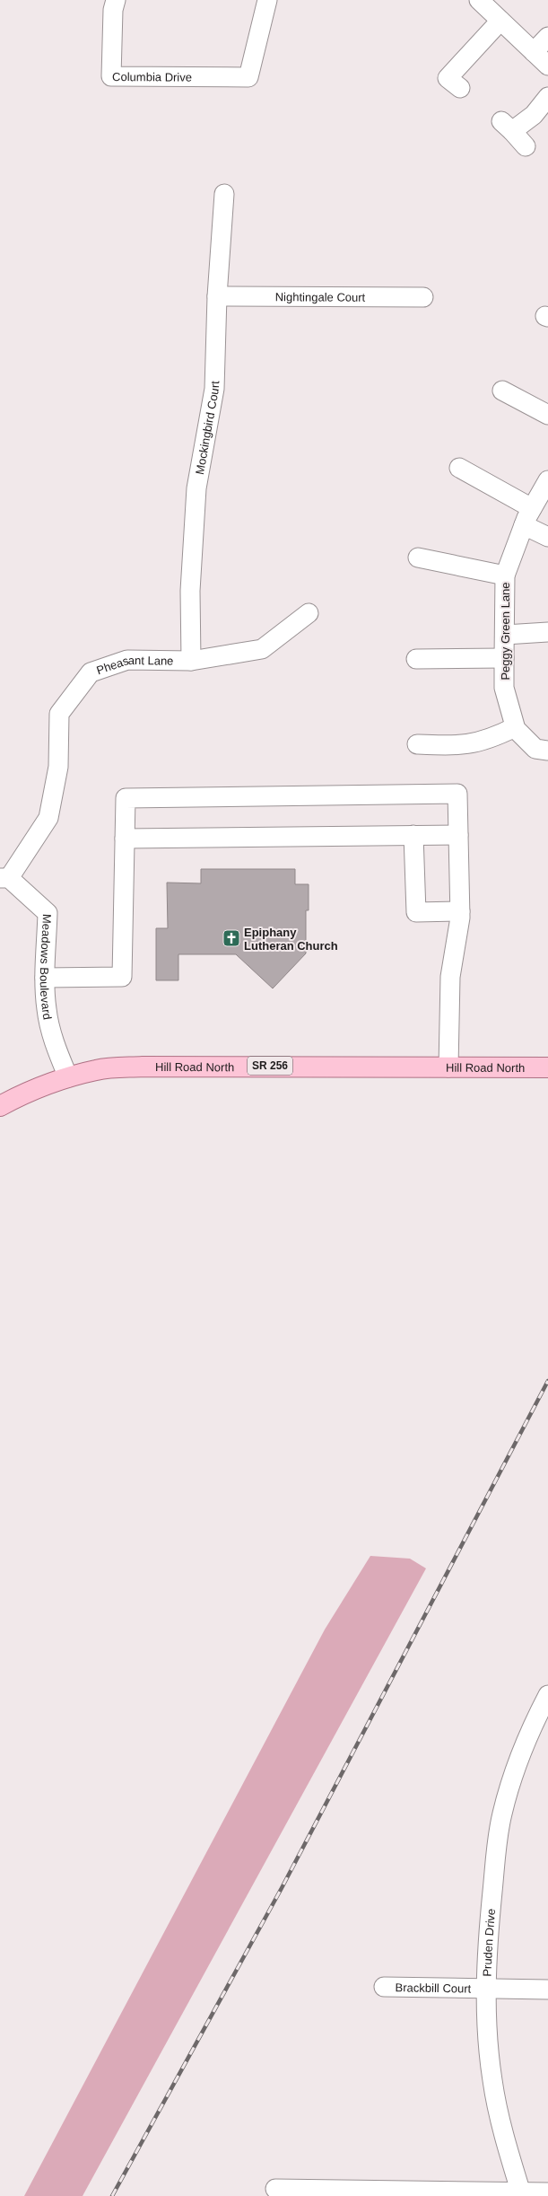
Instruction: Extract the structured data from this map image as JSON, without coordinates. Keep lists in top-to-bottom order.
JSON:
{
  "streets": {
    "main road": ["Hill Road North", "SR 256"],
    "street": [
      "Columbia Drive",
      "Nightingale Court",
      "Mockingbird Court",
      "Peggy Green Lane",
      "Pheasant Lane",
      "Meadows Boulevard",
      "Pruden Drive",
      "Brackbill Court"
    ]
  },
  "crossings": [
    ["Nightingale Court", "Mockingbird Court"],
    ["Mockingbird Court", "Pheasant Lane"],
    ["Pheasant Lane", "Meadows Boulevard"],
    ["Meadows Boulevard", "Hill Road North"],
    ["Pruden Drive", "Brackbill Court"]
  ],
  "places": {
    "church": ["Epiphany Lutheran Church"]
  }
}
